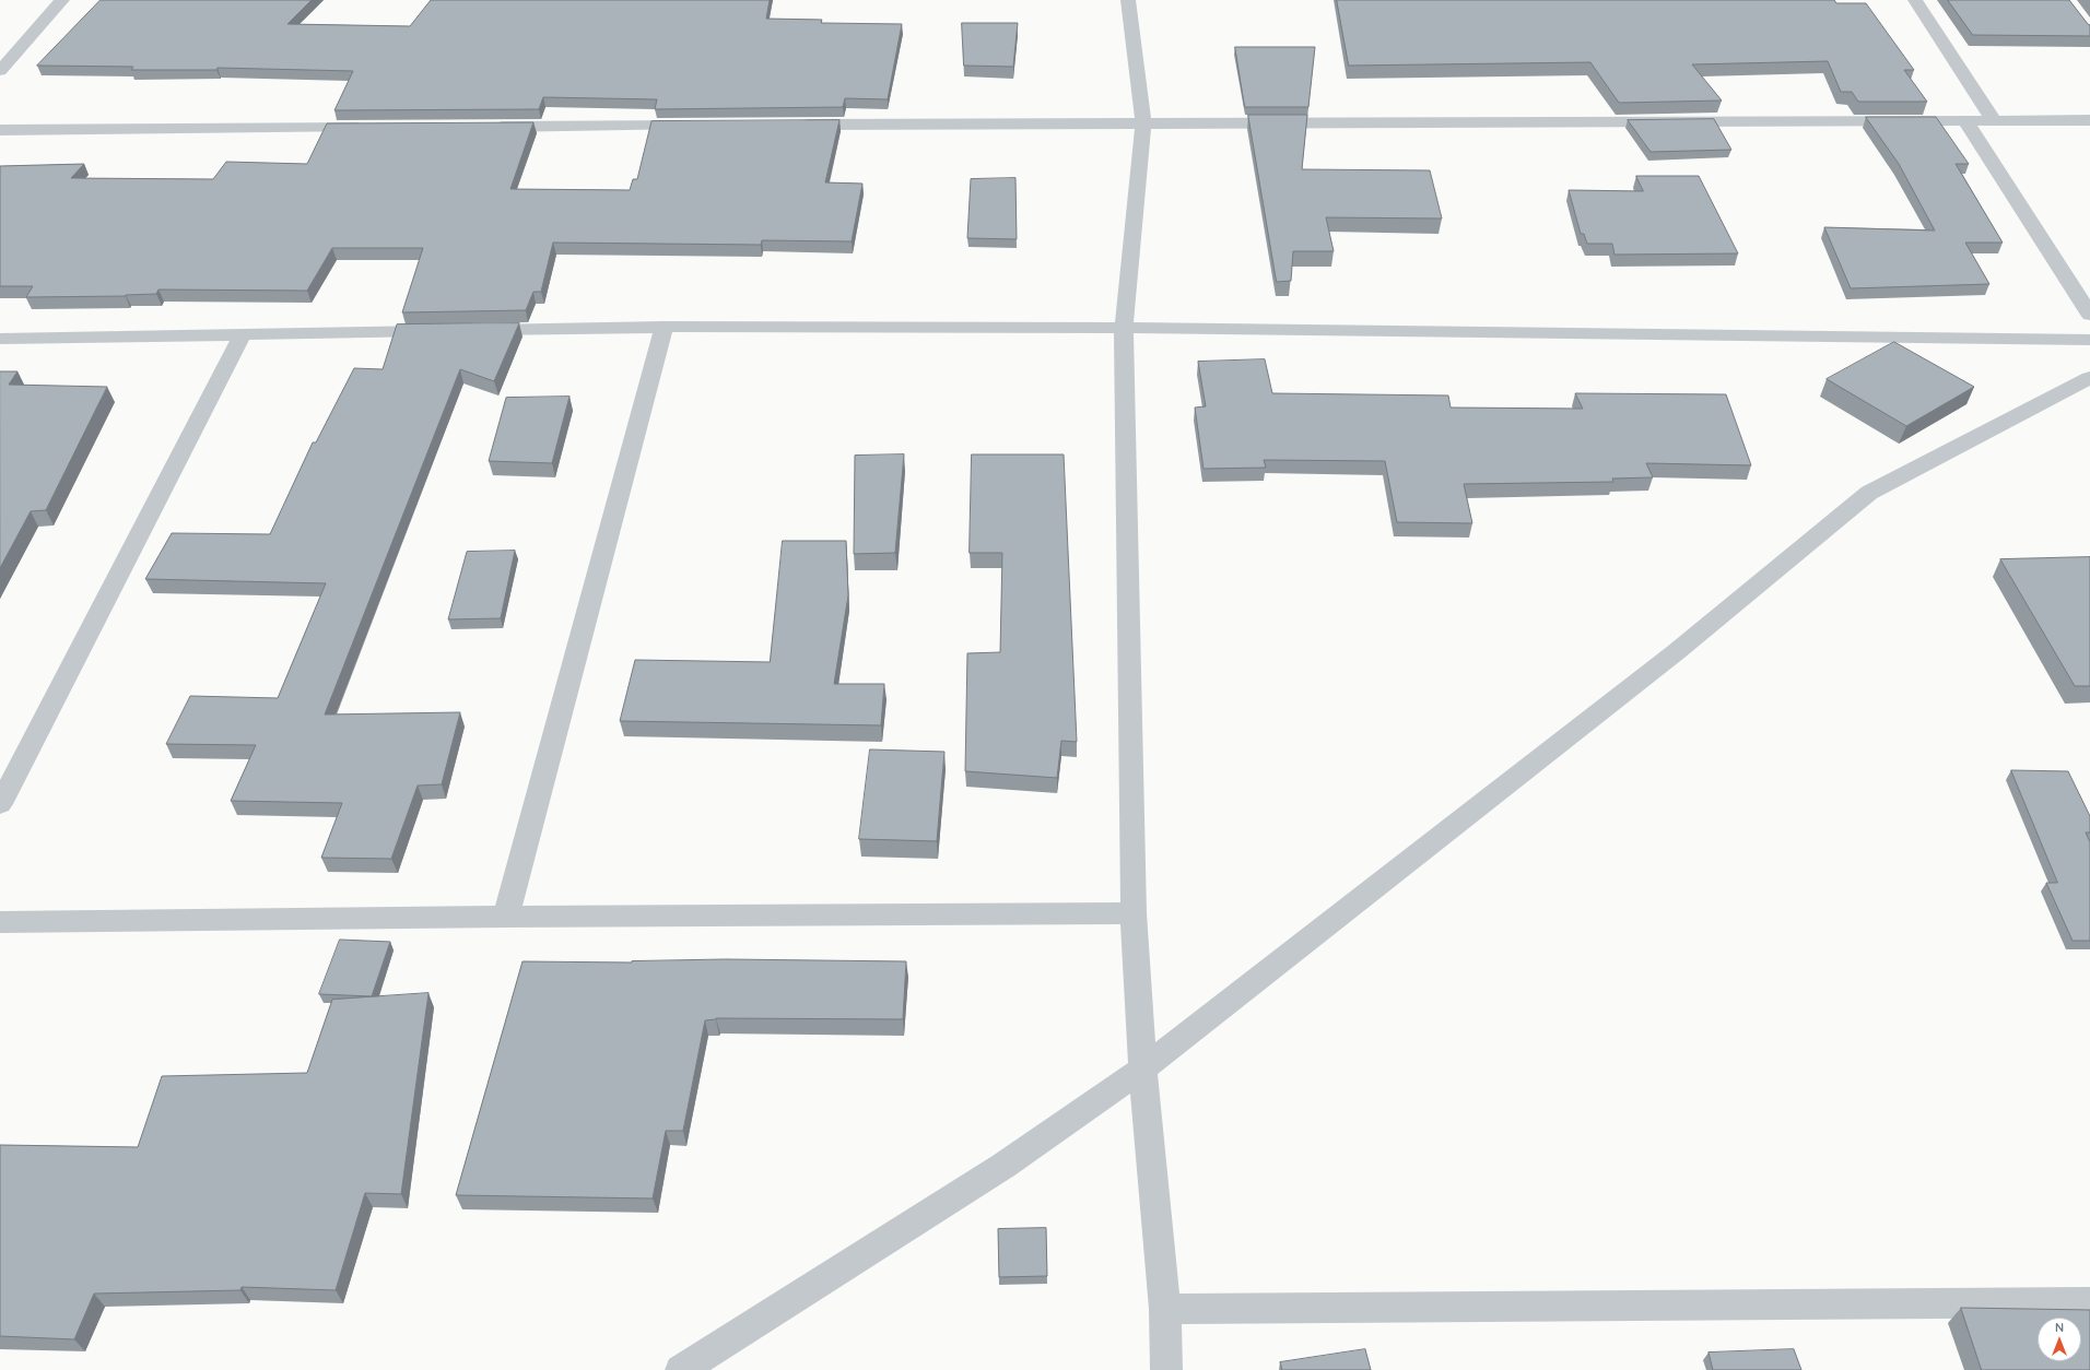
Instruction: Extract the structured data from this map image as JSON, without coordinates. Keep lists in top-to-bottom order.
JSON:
{
  "north": "top"
}
